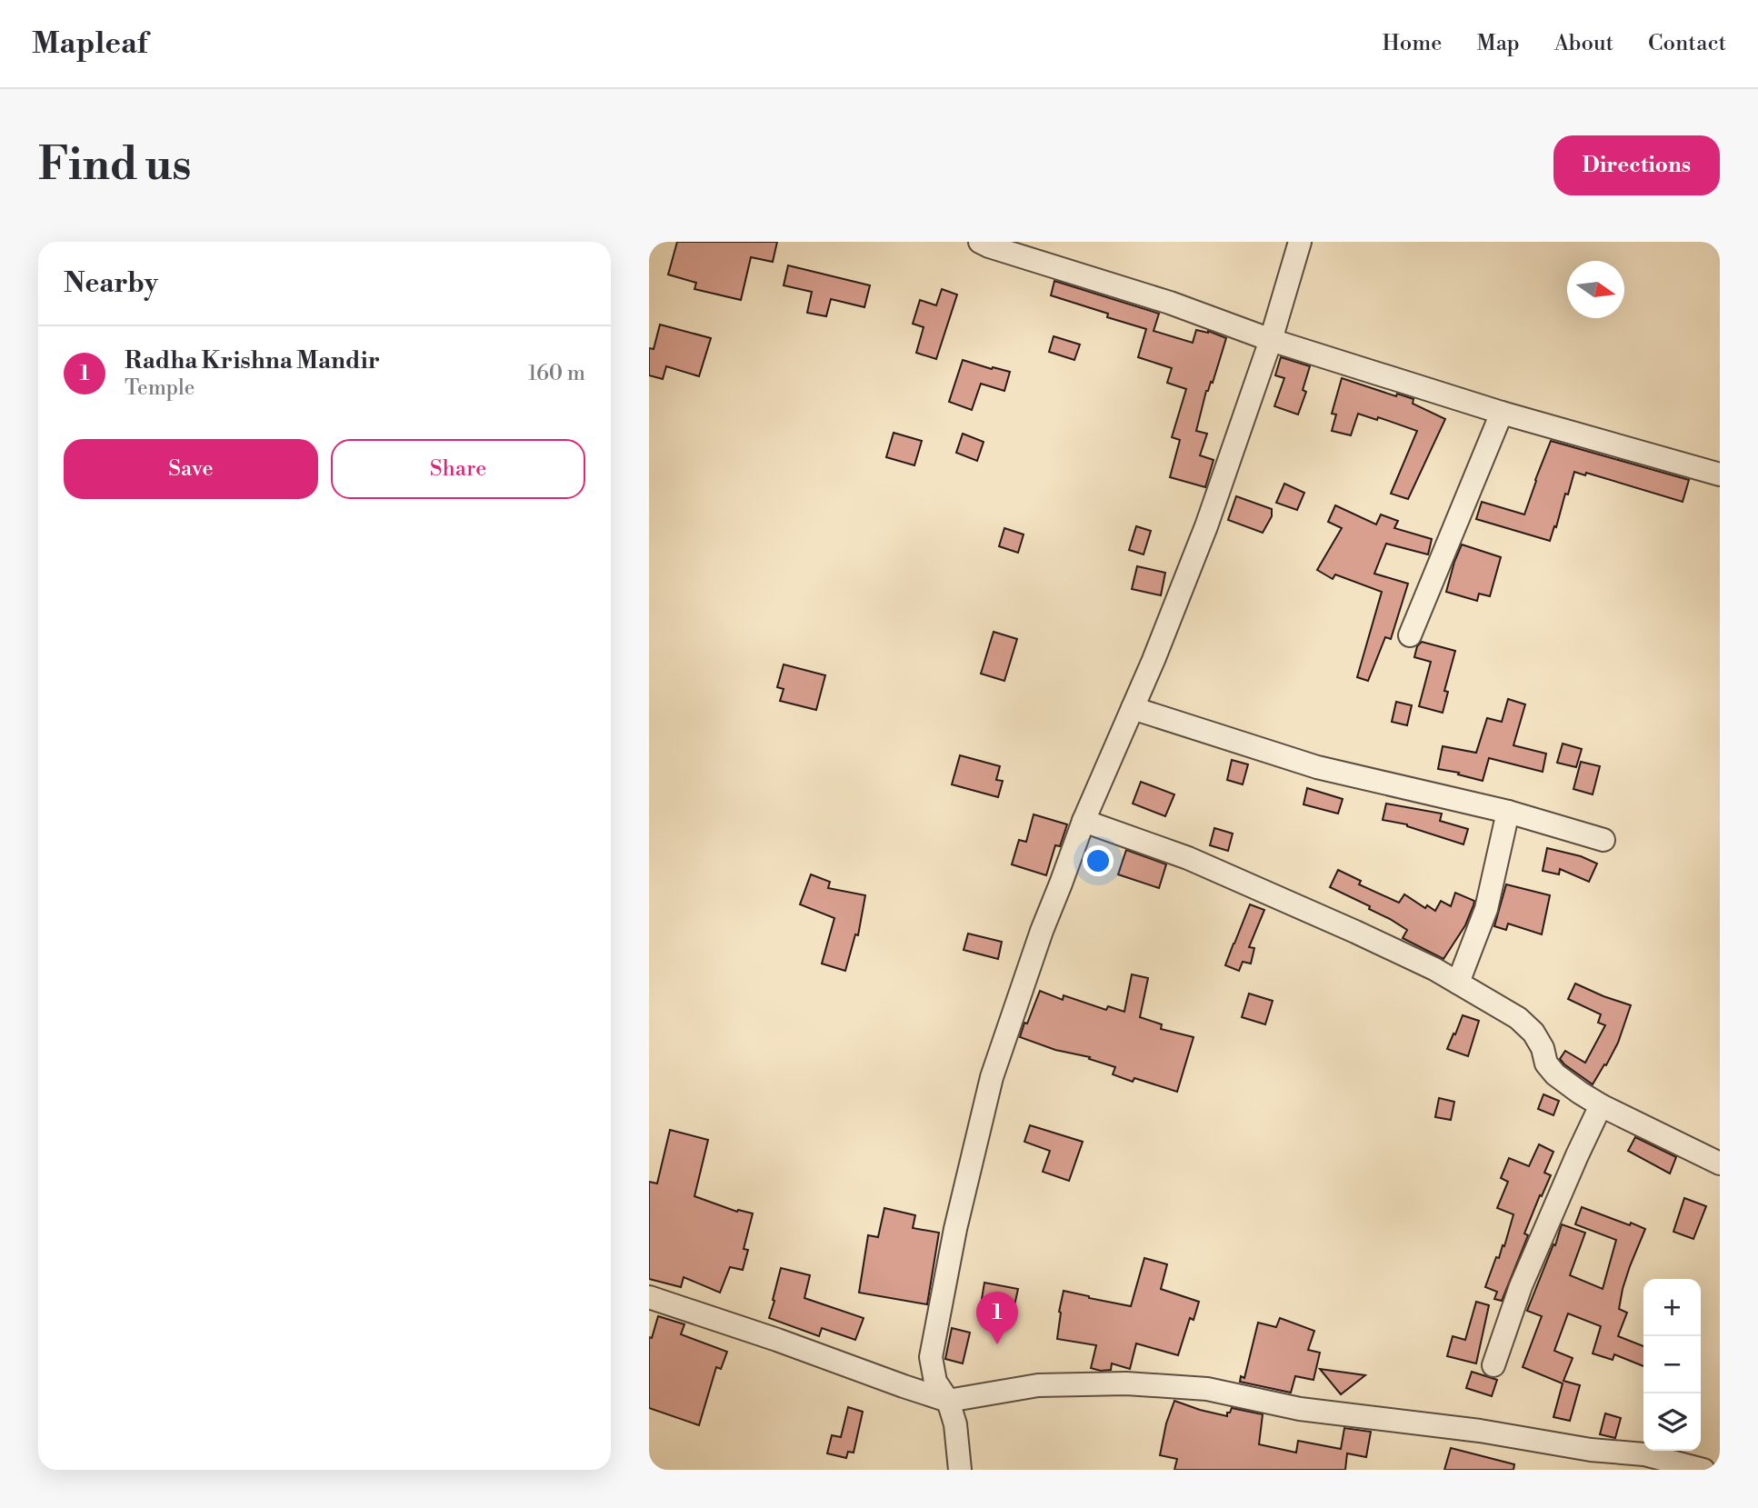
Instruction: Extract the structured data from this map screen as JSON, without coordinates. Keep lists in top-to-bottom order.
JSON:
{
  "north": "right",
  "page": {
    "header": "Mapleaf",
    "nav": [
      "Home",
      "Map",
      "About",
      "Contact"
    ],
    "buttons": [
      "Directions",
      ["Save", "Share"]
    ],
    "title": "Find us",
    "heading": "Nearby",
    "list": [
      {
        "mark": "1",
        "name": "Radha Krishna Mandir",
        "note": "Temple",
        "value": "160 m"
      }
    ],
    "map_buttons": ["+", "−"],
    "pins": "1"
  }
}
